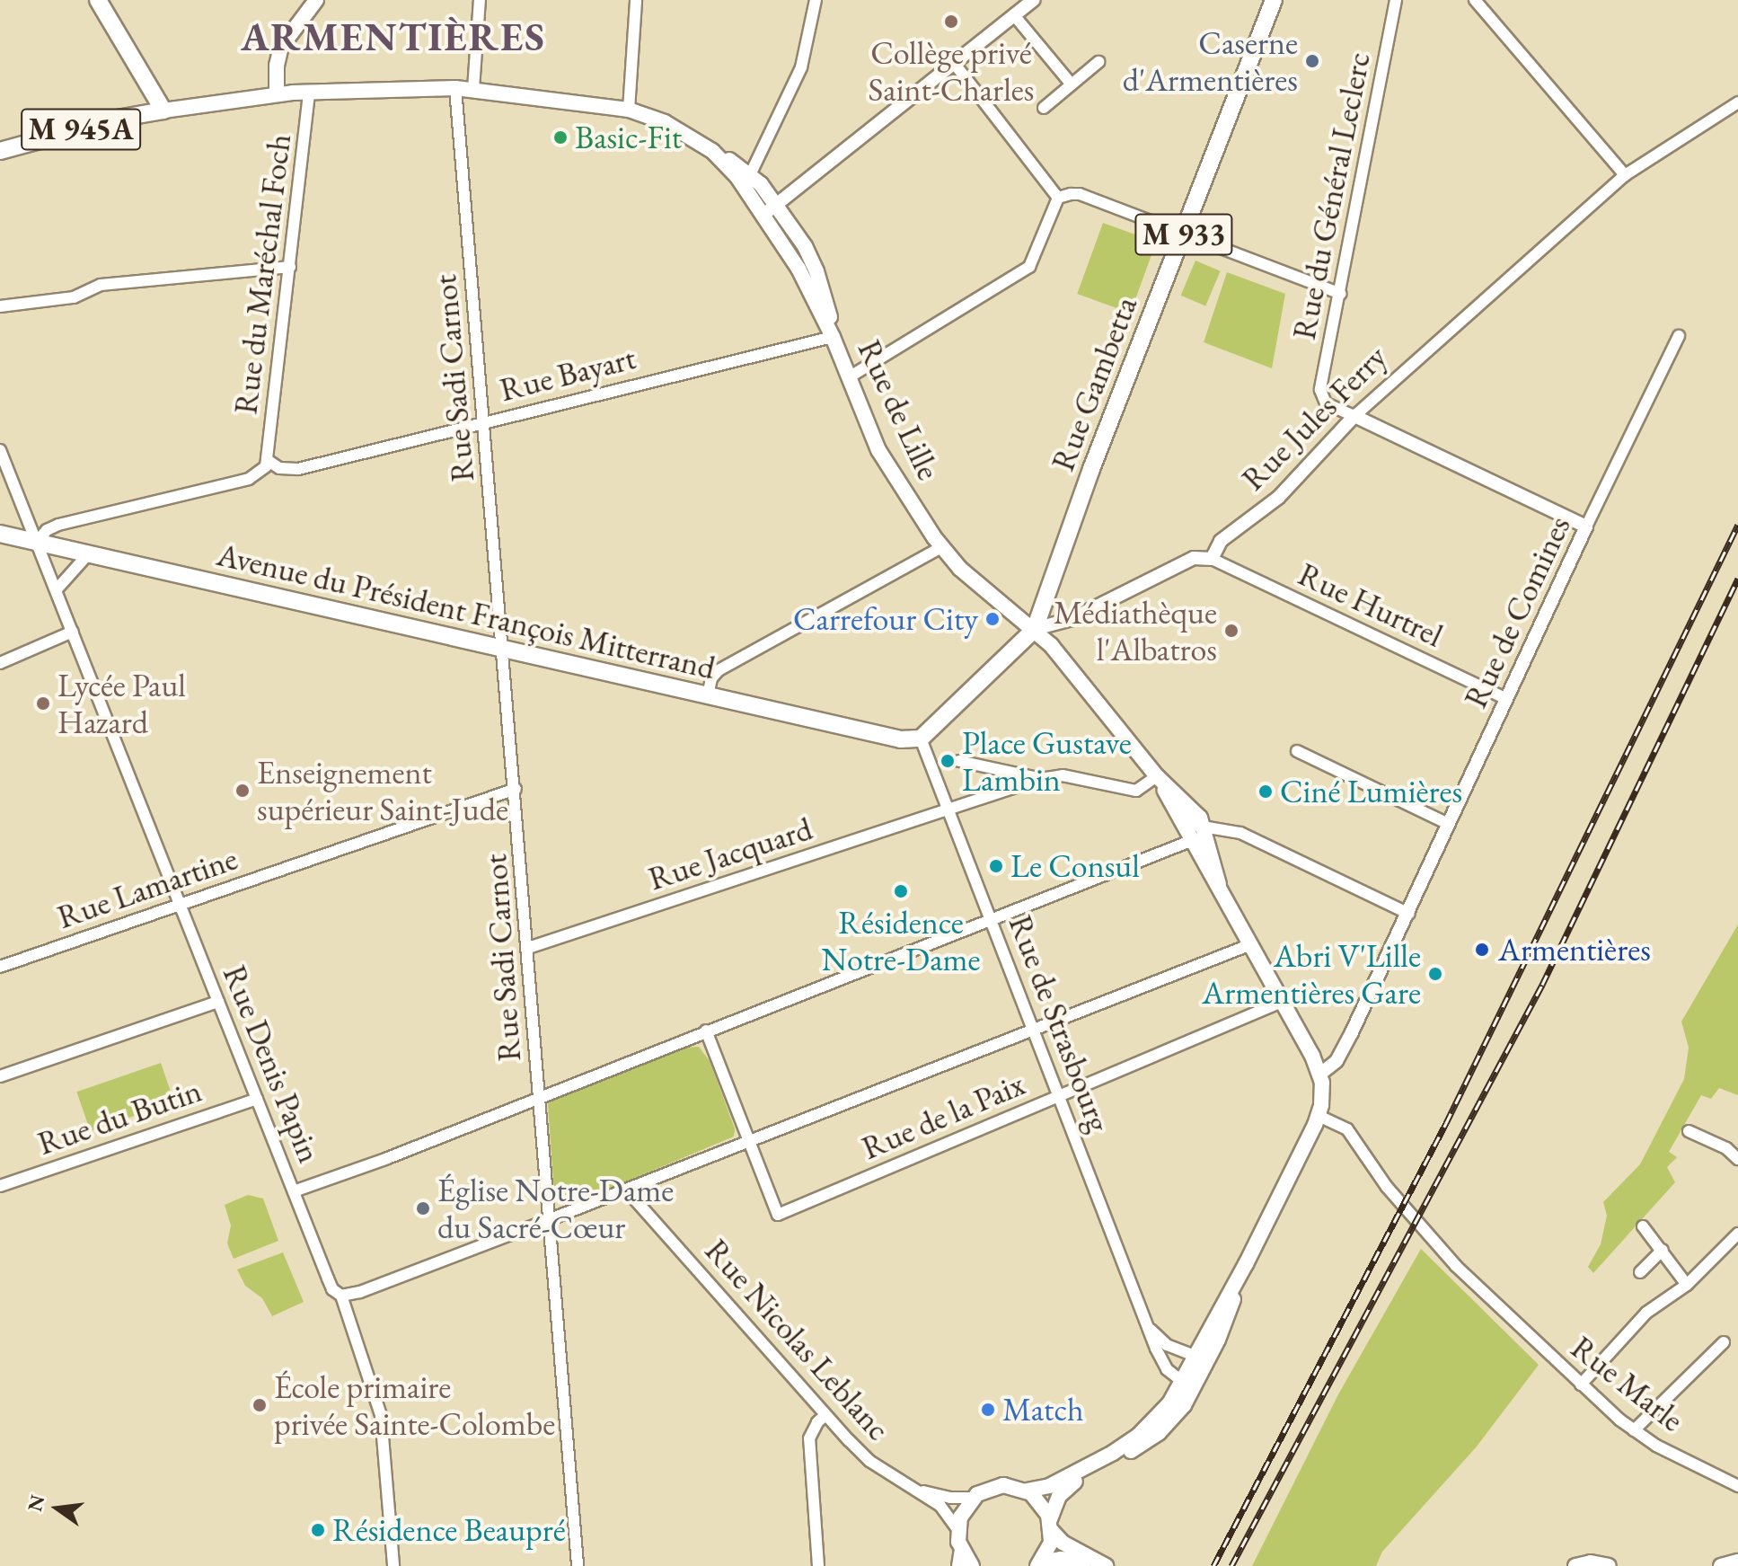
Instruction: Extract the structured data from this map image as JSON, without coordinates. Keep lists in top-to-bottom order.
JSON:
{
  "streets": {
    "main road": [
      "M 945A",
      "M 933",
      "Rue Gambetta",
      "Rue de Lille",
      "Avenue du Président François Mitterrand"
    ],
    "street": [
      "Rue du Général Leclerc",
      "Rue du Maréchal Foch",
      "Rue Bayart",
      "Rue Sadi Carnot",
      "Rue Jules Ferry",
      "Rue Hurtrel",
      "Rue de Comines",
      "Rue Jacquard",
      "Rue Lamartine",
      "Rue de Strasbourg",
      "Rue Denis Papin",
      "Rue de la Paix",
      "Rue du Butin",
      "Rue Nicolas Leblanc",
      "Rue Marle"
    ]
  },
  "crossings": [
    ["M 945A", "Rue de Lille"],
    ["Rue du Général Leclerc", "Rue Jules Ferry"],
    ["Rue du Maréchal Foch", "Rue Bayart"],
    ["Rue du Maréchal Foch", "Rue de Lille"],
    ["Rue Bayart", "Rue Sadi Carnot"],
    ["Rue Bayart", "Rue de Lille"],
    ["Rue Sadi Carnot", "Rue de Lille"],
    ["Rue Sadi Carnot", "Avenue du Président François Mitterrand"],
    ["Rue Sadi Carnot", "Rue Jacquard"],
    ["Rue Sadi Carnot", "Rue Lamartine"],
    ["Rue Gambetta", "Rue de Lille"],
    ["Rue Jules Ferry", "Rue Hurtrel"],
    ["Rue Hurtrel", "Rue de Comines"],
    ["Avenue du Président François Mitterrand", "Rue de Strasbourg"],
    ["Avenue du Président François Mitterrand", "Rue Denis Papin"],
    ["Rue Jacquard", "Rue de Strasbourg"],
    ["Rue Lamartine", "Rue Denis Papin"],
    ["Rue de Strasbourg", "Rue de la Paix"],
    ["Rue Denis Papin", "Rue du Butin"]
  ],
  "districts": ["ARMENTIÈRES"],
  "places": [
    "Collège privé Saint-Charles",
    "Caserne d'Armentières",
    "Basic-Fit",
    "Carrefour City",
    "Médiathèque l'Albatros",
    "Lycée Paul Hazard",
    "Place Gustave Lambin",
    "Enseignement supérieur Saint-Jude",
    "Ciné Lumières",
    "Le Consul",
    "Résidence Notre-Dame",
    "Armentières",
    "Abri V'Lille Armentières Gare",
    "Église Notre-Dame du Sacré-Cœur",
    "École primaire privée Sainte-Colombe",
    "Match",
    "Résidence Beaupré"
  ],
  "north": "left"
}
